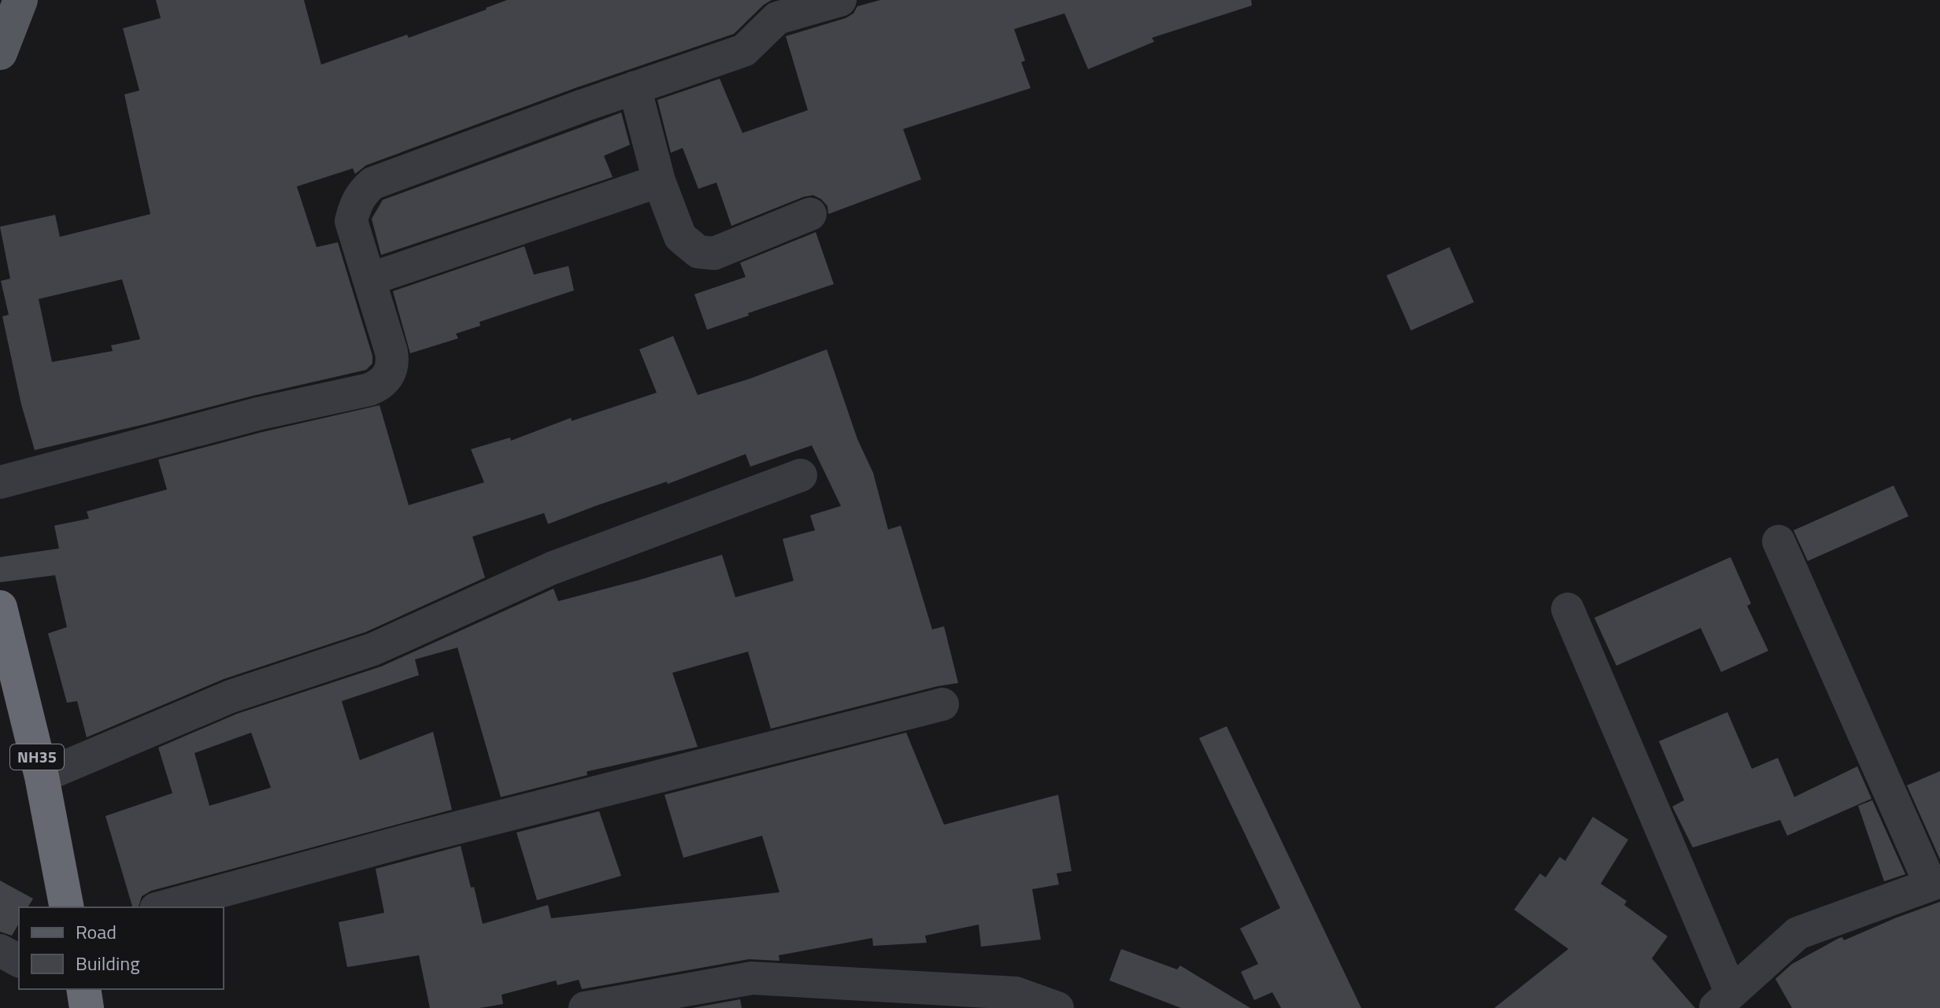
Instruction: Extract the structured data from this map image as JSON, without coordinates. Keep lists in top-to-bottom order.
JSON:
{
  "streets": {
    "highway": ["NH35"]
  },
  "legend": ["Road", "Building"]
}
